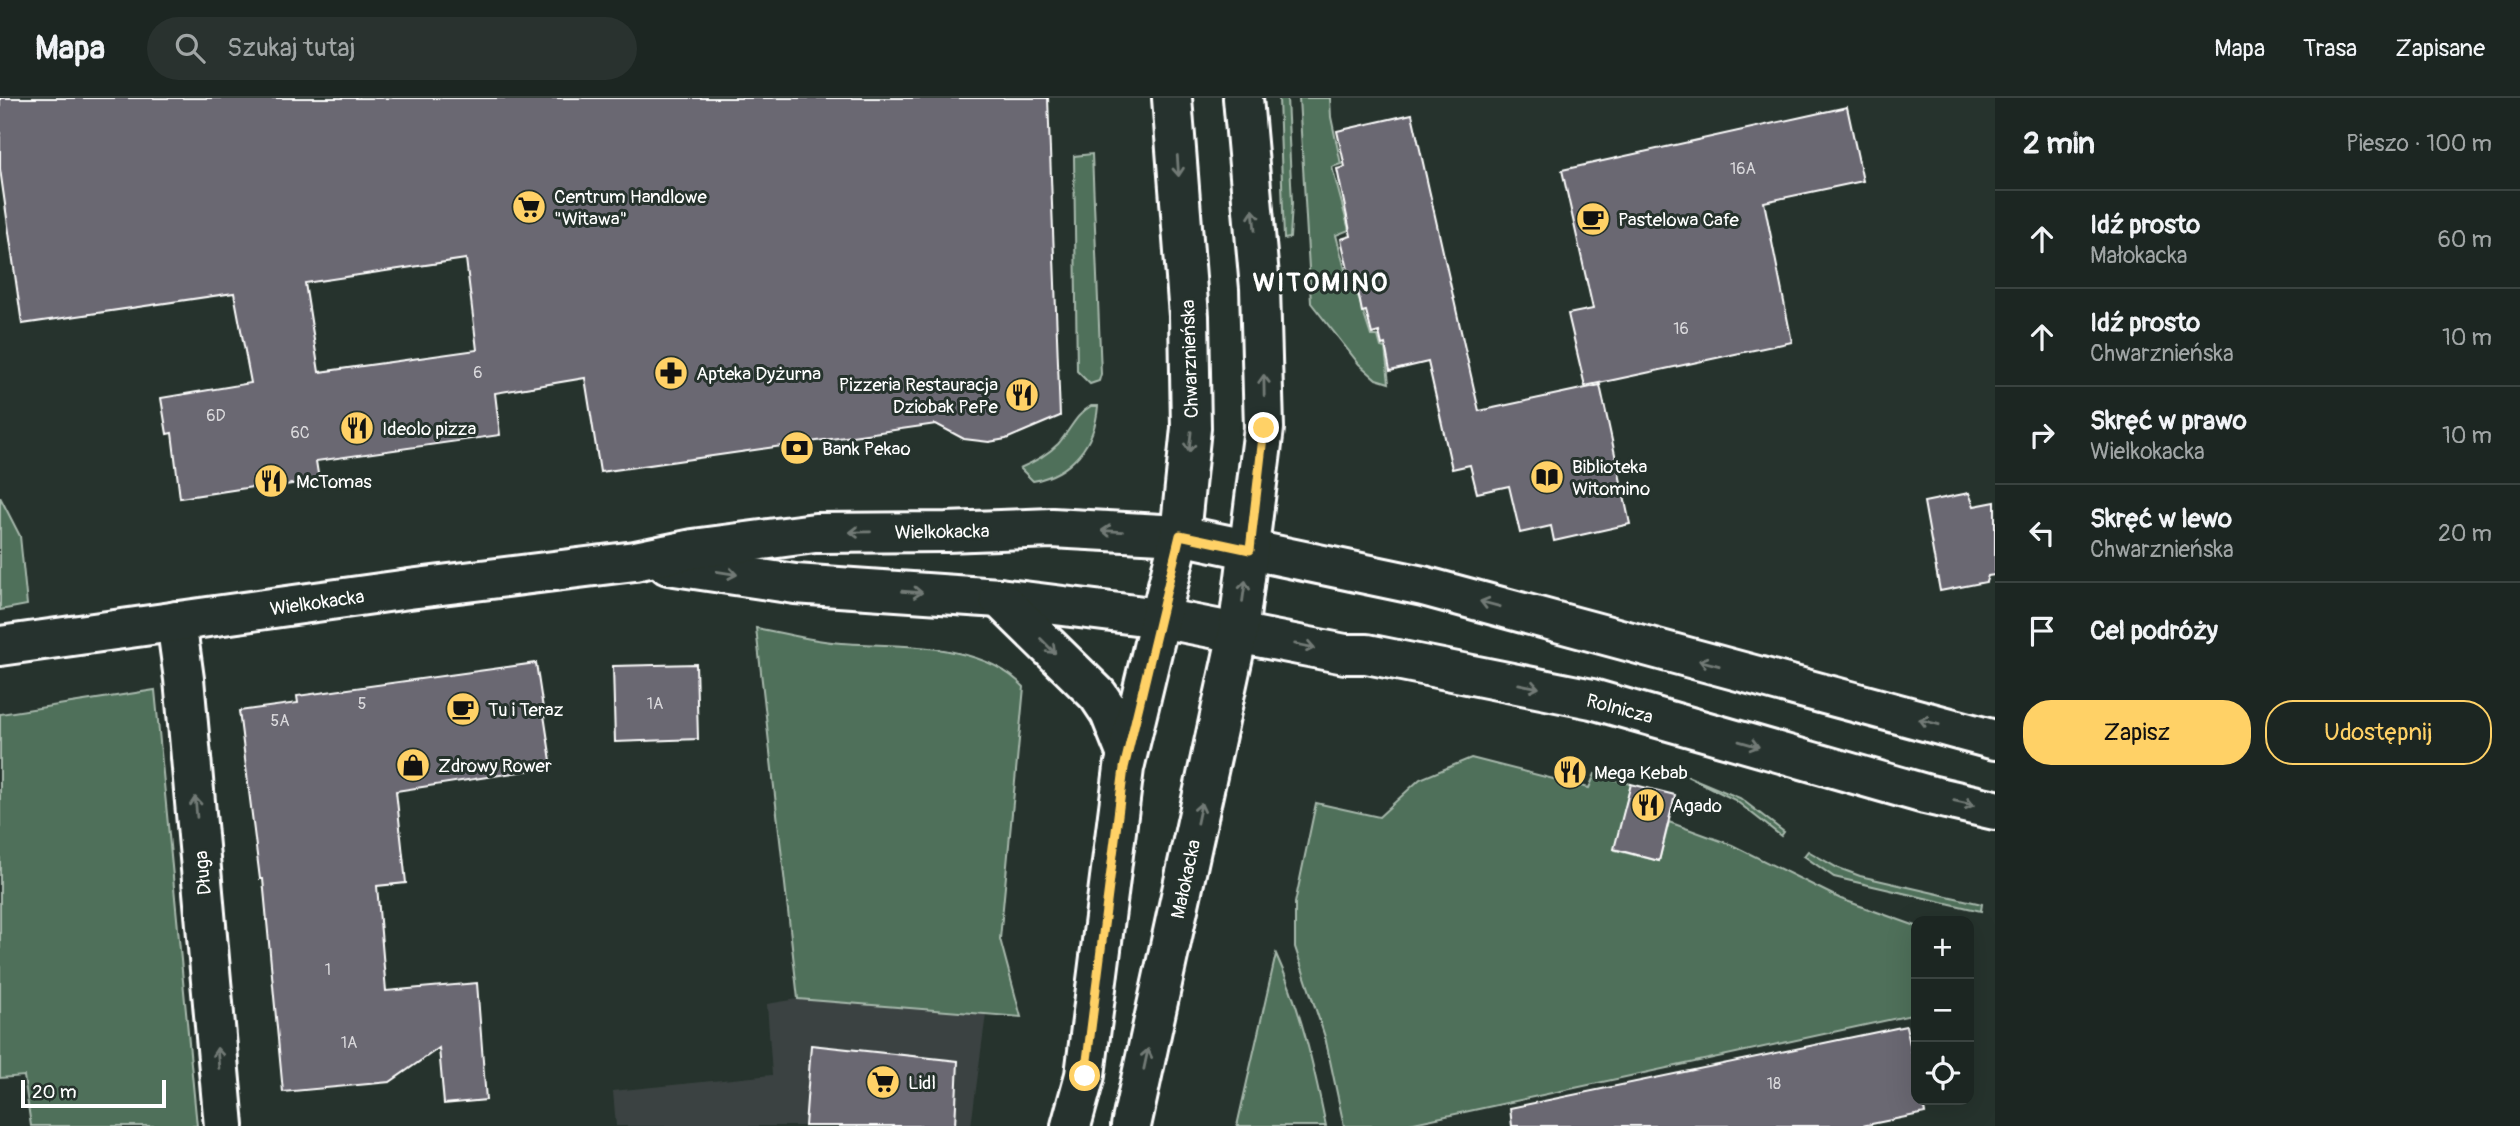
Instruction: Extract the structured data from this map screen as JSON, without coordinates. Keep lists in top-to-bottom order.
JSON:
{
  "streets": {
    "main road": [
      "Chwarznieńska",
      "Wielkokacka",
      "Rolnicza",
      "Długa",
      "Małokacka"
    ]
  },
  "crossings": [
    ["Chwarznieńska", "Wielkokacka"],
    ["Wielkokacka", "Rolnicza"],
    ["Wielkokacka", "Długa"],
    ["Wielkokacka", "Małokacka"],
    ["Rolnicza", "Małokacka"]
  ],
  "one_way": ["Długa"],
  "districts": ["WITOMINO"],
  "places": {
    "supermarket": ["Centrum Handlowe \"Witawa\"", "Lidl"],
    "cafe": ["Pastelowa Cafe", "Tu i Teraz"],
    "pharmacy": ["Apteka Dyżurna"],
    "restaurant": [
      "Pizzeria Restauracja Dziobak PePe",
      "Ideolo pizza",
      "McTomas",
      "Mega Kebab",
      "Agado"
    ],
    "bank": ["Bank Pekao"],
    "library": ["Biblioteka Witomino"],
    "shop": ["Zdrowy Rower"]
  },
  "house_numbers": [
    "16A",
    "16",
    "6",
    "6D",
    "6C",
    "5",
    "1A",
    "5A",
    "1",
    "1A",
    "18"
  ],
  "scale_bar": "20 m",
  "page": {
    "header": "Mapa",
    "search": "Szukaj tutaj",
    "nav": ["Mapa", "Trasa", "Zapisane"],
    "heading": ["2 min", "Pieszo · 100 m"],
    "list": [
      ["Idź prosto", "Małokacka", "60 m"],
      ["Idź prosto", "Chwarznieńska", "10 m"],
      ["Skręć w prawo", "Wielkokacka", "10 m"],
      ["Skręć w lewo", "Chwarznieńska", "20 m"],
      "Cel podróży"
    ],
    "buttons": ["Zapisz", "Udostępnij"],
    "map_buttons": ["+", "−"],
    "scale": "20 m"
  }
}
